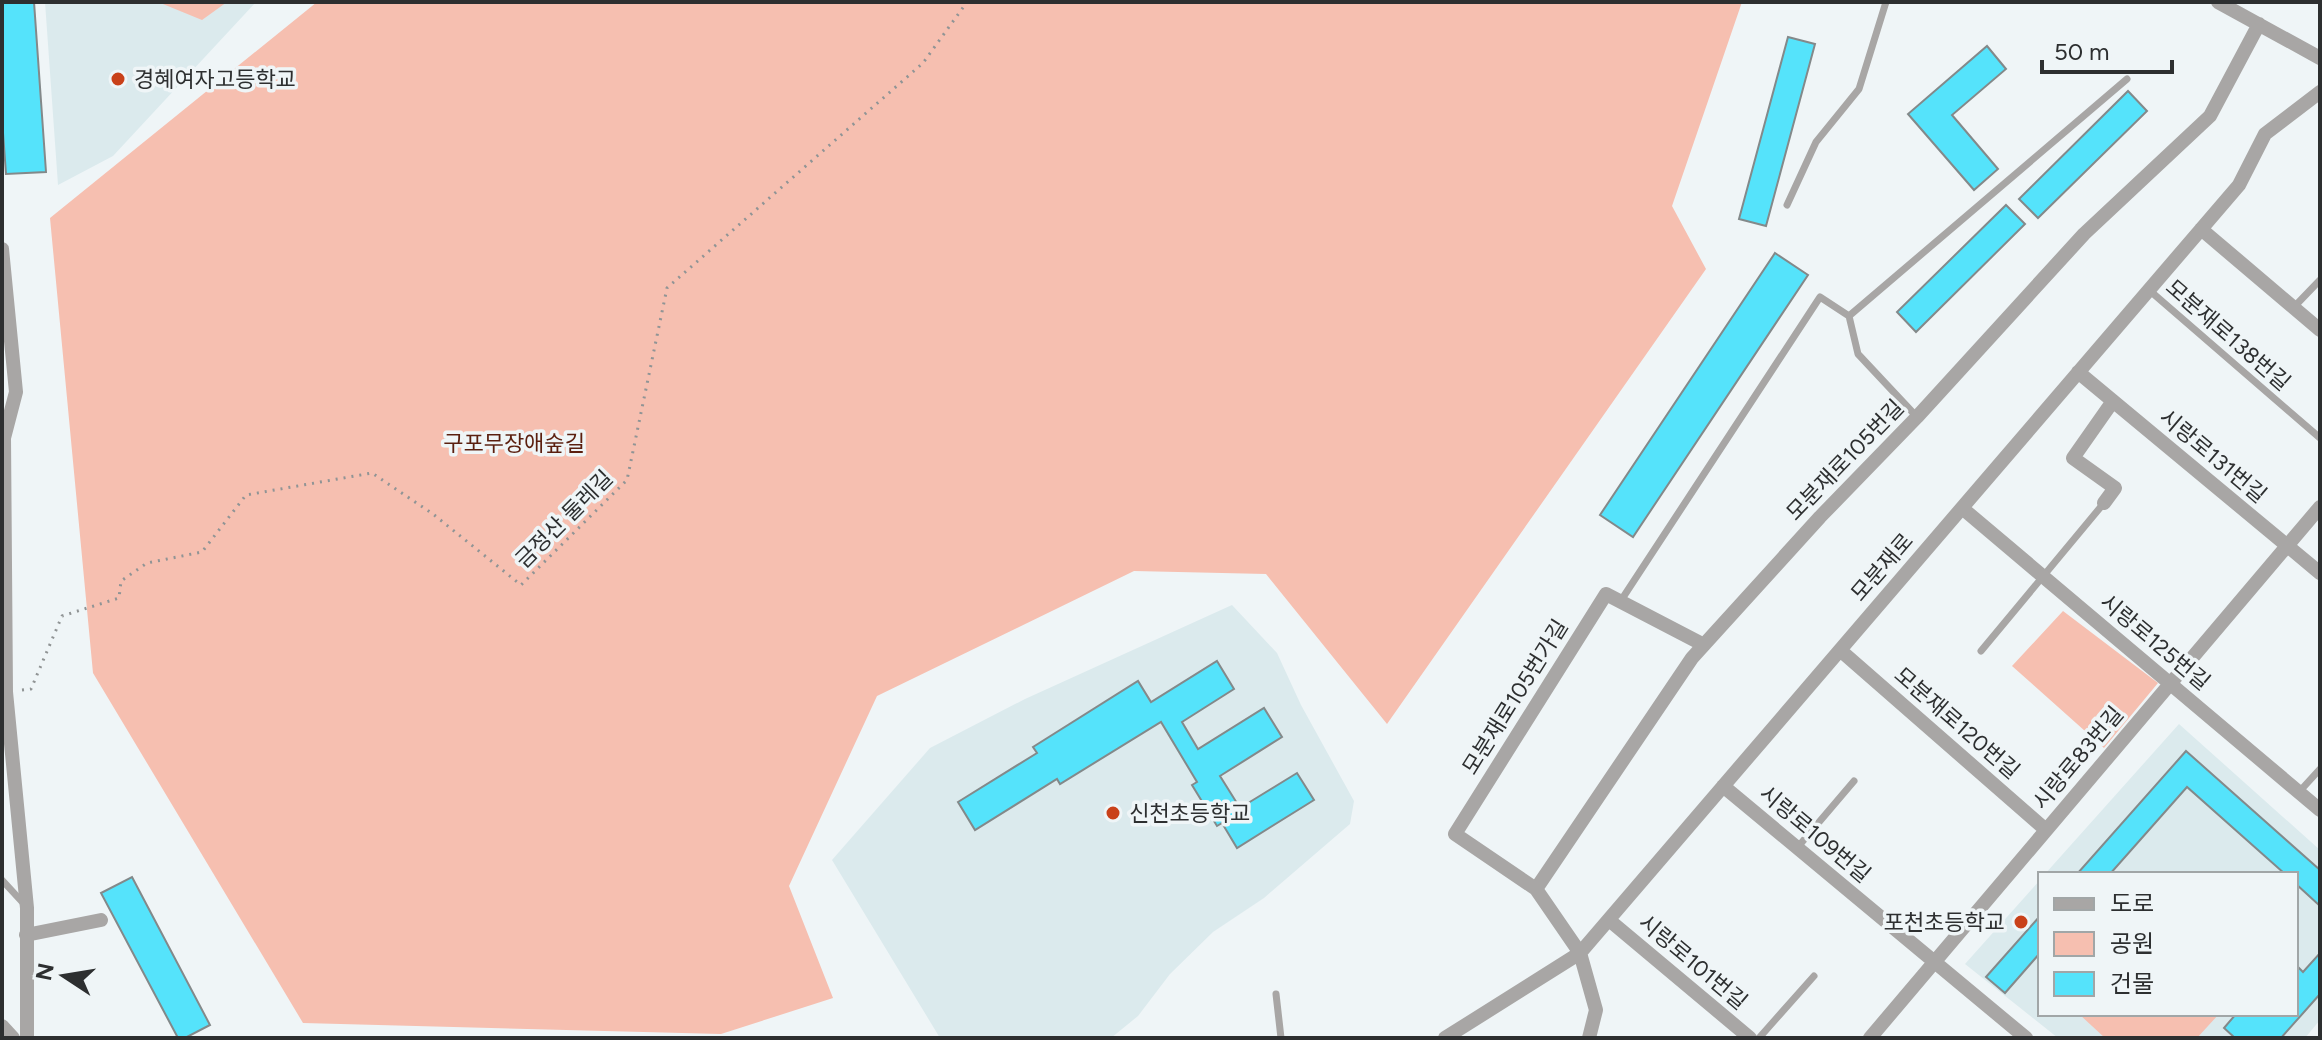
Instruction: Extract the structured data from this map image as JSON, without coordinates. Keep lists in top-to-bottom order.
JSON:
{
  "streets": {
    "street": [
      "시랑로131번길",
      "모분재로105번길",
      "모분재로",
      "시랑로125번길",
      "모분재로105번가길",
      "모분재로120번길",
      "시랑로83번길",
      "시랑로109번길",
      "시랑로101번길"
    ],
    "lane": ["모분재로138번길"],
    "path": ["금정산 둘레길"]
  },
  "crossings": [
    ["모분재로138번길", "모분재로"],
    ["시랑로131번길", "모분재로"],
    ["시랑로131번길", "시랑로83번길"],
    ["모분재로105번길", "모분재로105번가길"],
    ["모분재로", "시랑로125번길"],
    ["모분재로", "모분재로120번길"],
    ["모분재로", "시랑로109번길"],
    ["모분재로", "시랑로101번길"],
    ["시랑로125번길", "시랑로83번길"],
    ["모분재로120번길", "시랑로83번길"],
    ["시랑로83번길", "시랑로109번길"]
  ],
  "parks": ["구포무장애숲길"],
  "places": ["경혜여자고등학교", "신천초등학교", "포천초등학교"],
  "legend": ["도로", "공원", "건물"],
  "scale_bar": "50 m",
  "north": "left"
}
